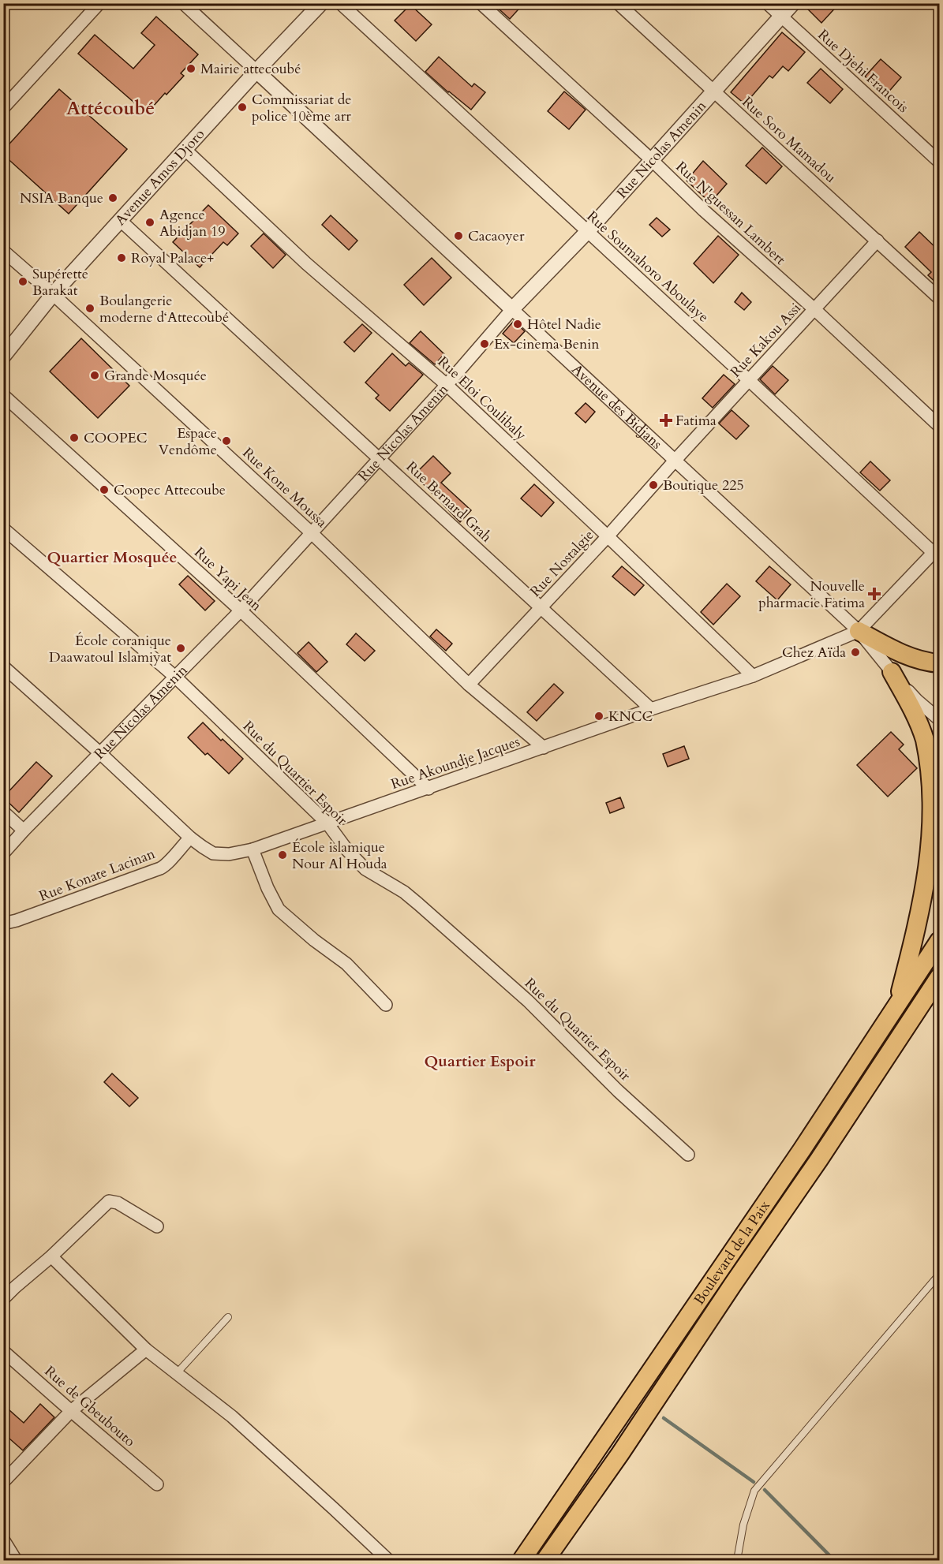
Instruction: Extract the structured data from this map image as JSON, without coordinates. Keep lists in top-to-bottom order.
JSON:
{
  "streets": {
    "main road": ["Boulevard de la Paix"],
    "street": [
      "Rue Djehi Francois",
      "Rue Soro Mamadou",
      "Rue Nicolas Amenin",
      "Avenue Amos Djoro",
      "Rue N'guessan Lambert",
      "Rue Soumahoro Aboulaye",
      "Rue Kakou Assi",
      "Rue Eloi Coulibaly",
      "Avenue des Bidjans",
      "Rue Kone Moussa",
      "Rue Bernard Grah",
      "Rue Nostalgie",
      "Rue Yapi Jean",
      "Rue Akoundje Jacques",
      "Rue du Quartier Espoir",
      "Rue Konate Lacinan",
      "Rue de Gbeubouto"
    ]
  },
  "crossings": [
    ["Rue Djehi Francois", "Rue Nicolas Amenin"],
    ["Rue Soro Mamadou", "Rue Nicolas Amenin"],
    ["Rue Soro Mamadou", "Rue Kakou Assi"],
    ["Rue Nicolas Amenin", "Rue N'guessan Lambert"],
    ["Rue Nicolas Amenin", "Rue Soumahoro Aboulaye"],
    ["Rue Nicolas Amenin", "Rue Eloi Coulibaly"],
    ["Rue Nicolas Amenin", "Avenue des Bidjans"],
    ["Rue Nicolas Amenin", "Rue Kone Moussa"],
    ["Rue Nicolas Amenin", "Rue Bernard Grah"],
    ["Rue Nicolas Amenin", "Rue Yapi Jean"],
    ["Rue Nicolas Amenin", "Rue Akoundje Jacques"],
    ["Rue Nicolas Amenin", "Rue du Quartier Espoir"],
    ["Avenue Amos Djoro", "Rue Eloi Coulibaly"],
    ["Avenue Amos Djoro", "Avenue des Bidjans"],
    ["Avenue Amos Djoro", "Rue Kone Moussa"],
    ["Avenue Amos Djoro", "Rue Bernard Grah"],
    ["Rue N'guessan Lambert", "Rue Kakou Assi"],
    ["Rue Soumahoro Aboulaye", "Rue Kakou Assi"],
    ["Rue Soumahoro Aboulaye", "Rue Akoundje Jacques"],
    ["Rue Kakou Assi", "Avenue des Bidjans"],
    ["Rue Kakou Assi", "Rue Nostalgie"],
    ["Rue Eloi Coulibaly", "Rue Nostalgie"],
    ["Rue Eloi Coulibaly", "Rue Akoundje Jacques"],
    ["Avenue des Bidjans", "Rue Nostalgie"],
    ["Avenue des Bidjans", "Rue Akoundje Jacques"],
    ["Rue Kone Moussa", "Rue Nostalgie"],
    ["Rue Kone Moussa", "Rue Akoundje Jacques"],
    ["Rue Bernard Grah", "Rue Nostalgie"],
    ["Rue Bernard Grah", "Rue Akoundje Jacques"],
    ["Rue Yapi Jean", "Rue Akoundje Jacques"],
    ["Rue Akoundje Jacques", "Rue du Quartier Espoir"],
    ["Rue Akoundje Jacques", "Rue Konate Lacinan"]
  ],
  "districts": ["Attécoubé", "Quartier Mosquée", "Quartier Espoir"],
  "places": {
    "other": [
      "Mairie attecoubé",
      "Commissariat de police 10ème arr",
      "NSIA Banque",
      "Agence Abidjan 19",
      "Cacaoyer",
      "Royal Palace+",
      "Supérette Barakat",
      "Boulangerie moderne d‘Attecoubé",
      "Hôtel Nadie",
      "Ex-cinema Benin",
      "Grande Mosquée",
      "COOPEC",
      "Espace Vendôme",
      "Boutique 225",
      "Coopec Attecoube",
      "École coranique Daawatoul Islamiyat",
      "Chez Aïda",
      "KNCC",
      "École islamique Nour Al Houda"
    ],
    "health": ["Fatima", "Nouvelle pharmacie Fatima"]
  }
}
